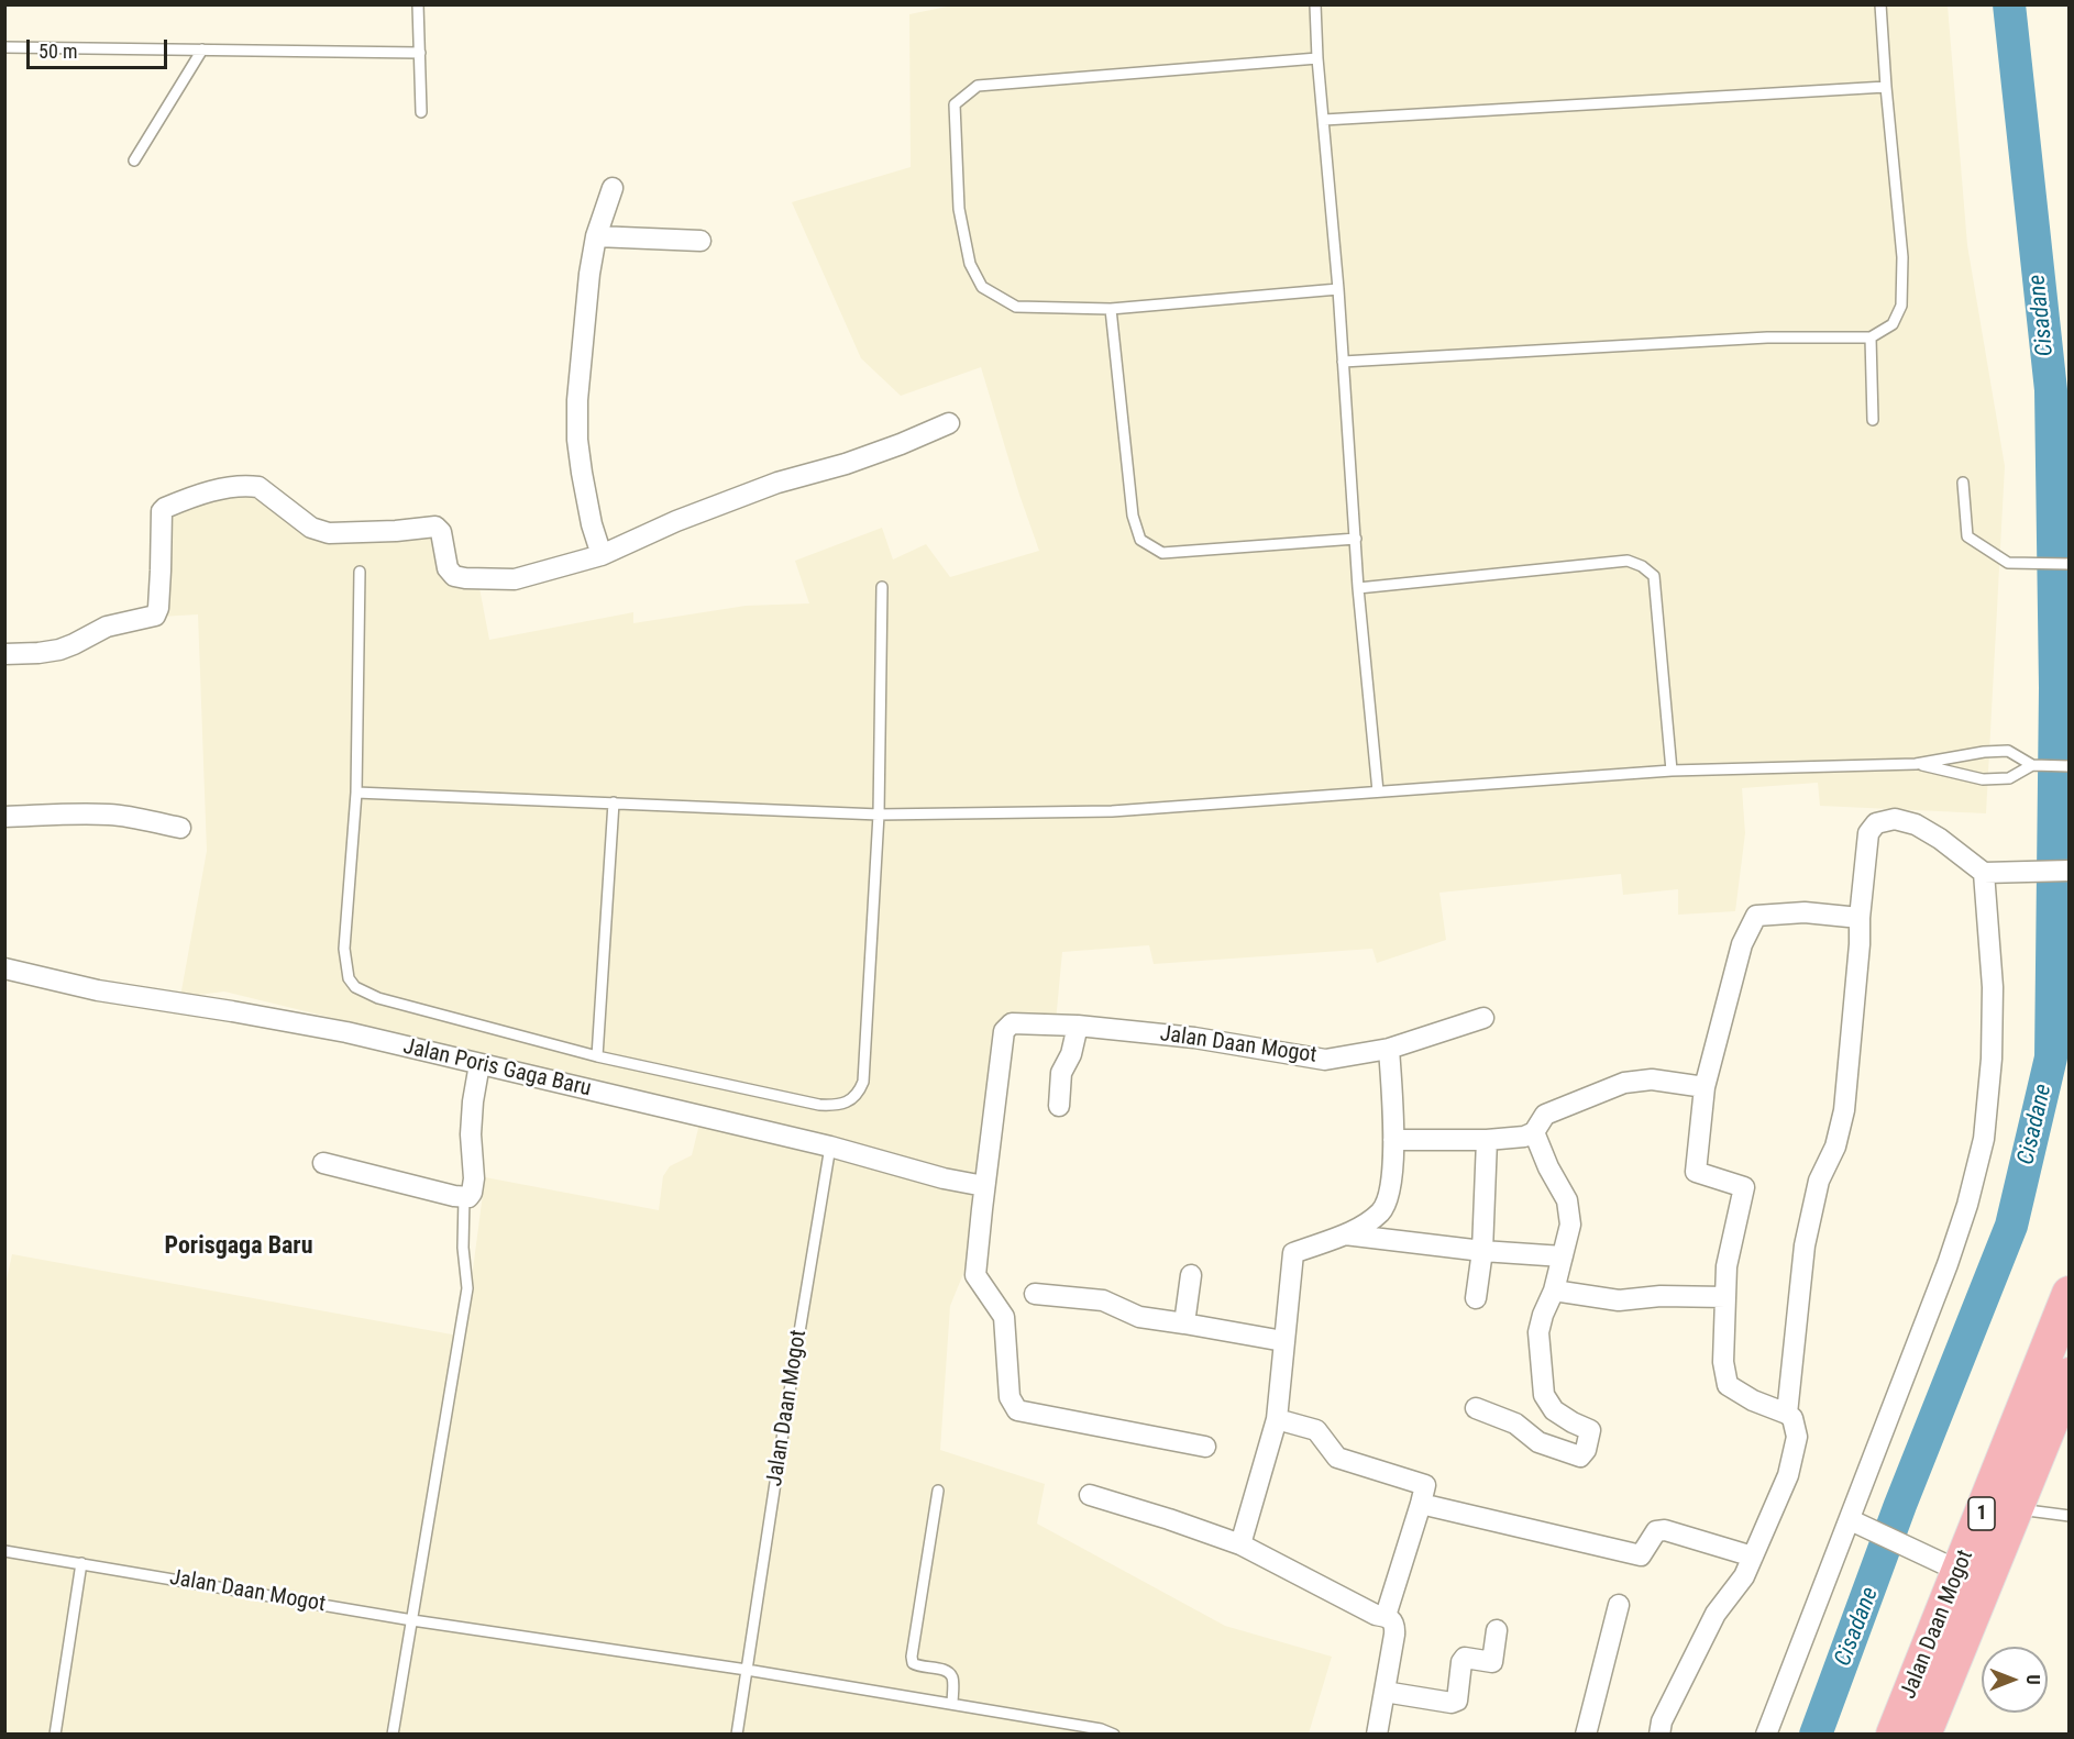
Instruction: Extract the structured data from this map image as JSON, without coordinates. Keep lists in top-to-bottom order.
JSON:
{
  "streets": {
    "highway": ["Jalan Daan Mogot", "1"],
    "street": ["Jalan Poris Gaga Baru"]
  },
  "crossings": [
    ["Jalan Daan Mogot", "Jalan Poris Gaga Baru"]
  ],
  "districts": ["Porisgaga Baru"],
  "water": ["Cisadane"],
  "scale_bar": "50 m",
  "north": "right"
}
